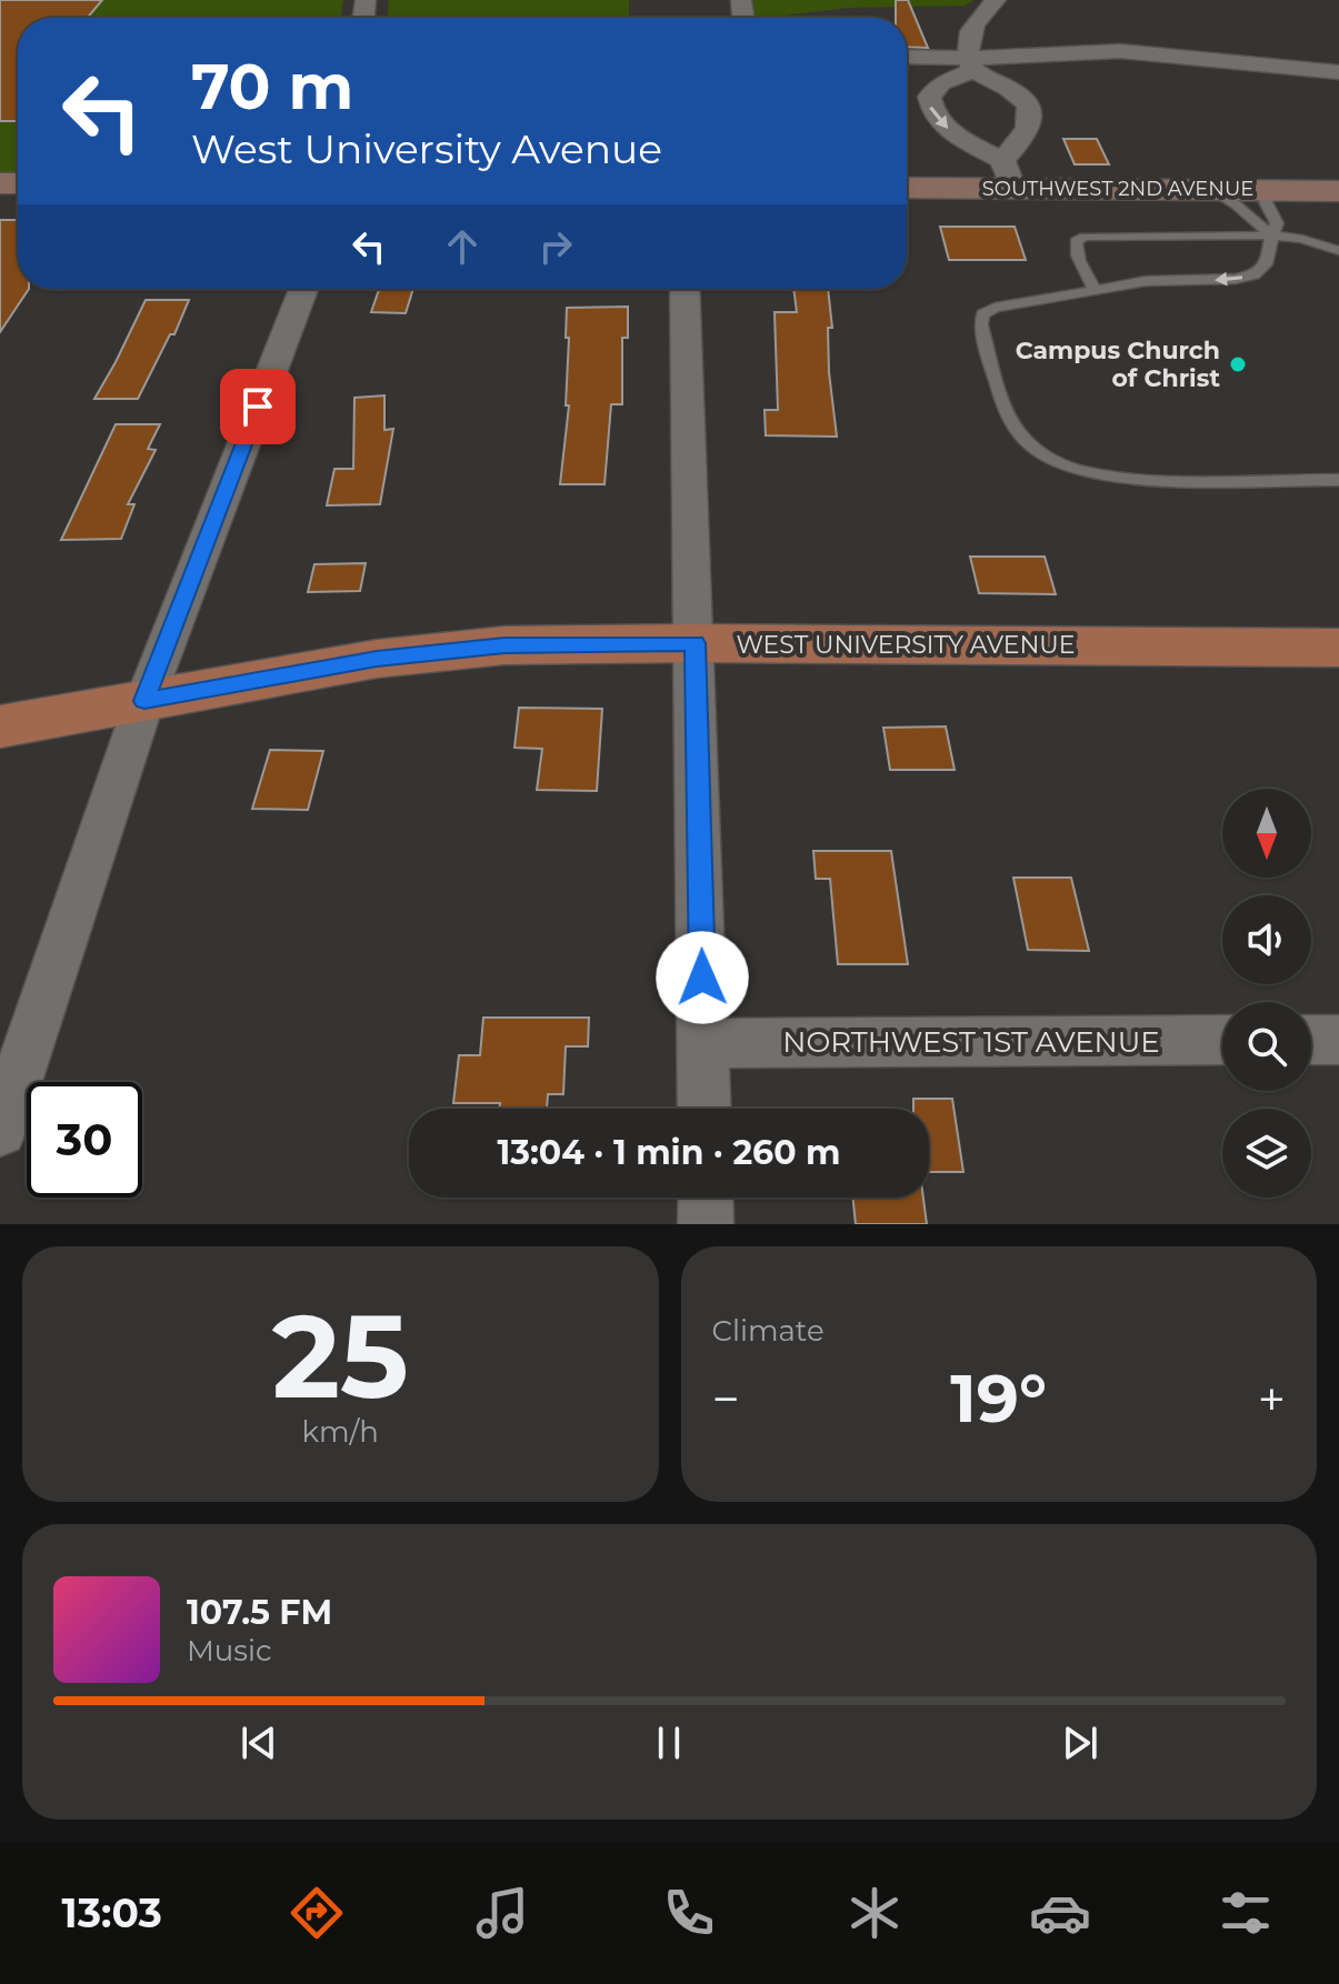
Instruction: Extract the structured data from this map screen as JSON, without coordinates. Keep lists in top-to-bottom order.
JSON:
{
  "streets": {
    "main road": ["SOUTHWEST 2ND AVENUE", "WEST UNIVERSITY AVENUE"],
    "street": ["NORTHWEST 1ST AVENUE"]
  },
  "places": ["Campus Church of Christ"],
  "north": "bottom",
  "page": {
    "turn": ["70 m", "West University Avenue"],
    "limit": "30",
    "trip": "13:04 · 1 min · 260 m",
    "tile": [
      ["25", "km/h"],
      "Climate"
    ],
    "heat": ["−", "19°", "+"],
    "song": ["107.5 FM", "Music"],
    "tabs": "13:03"
  }
}
